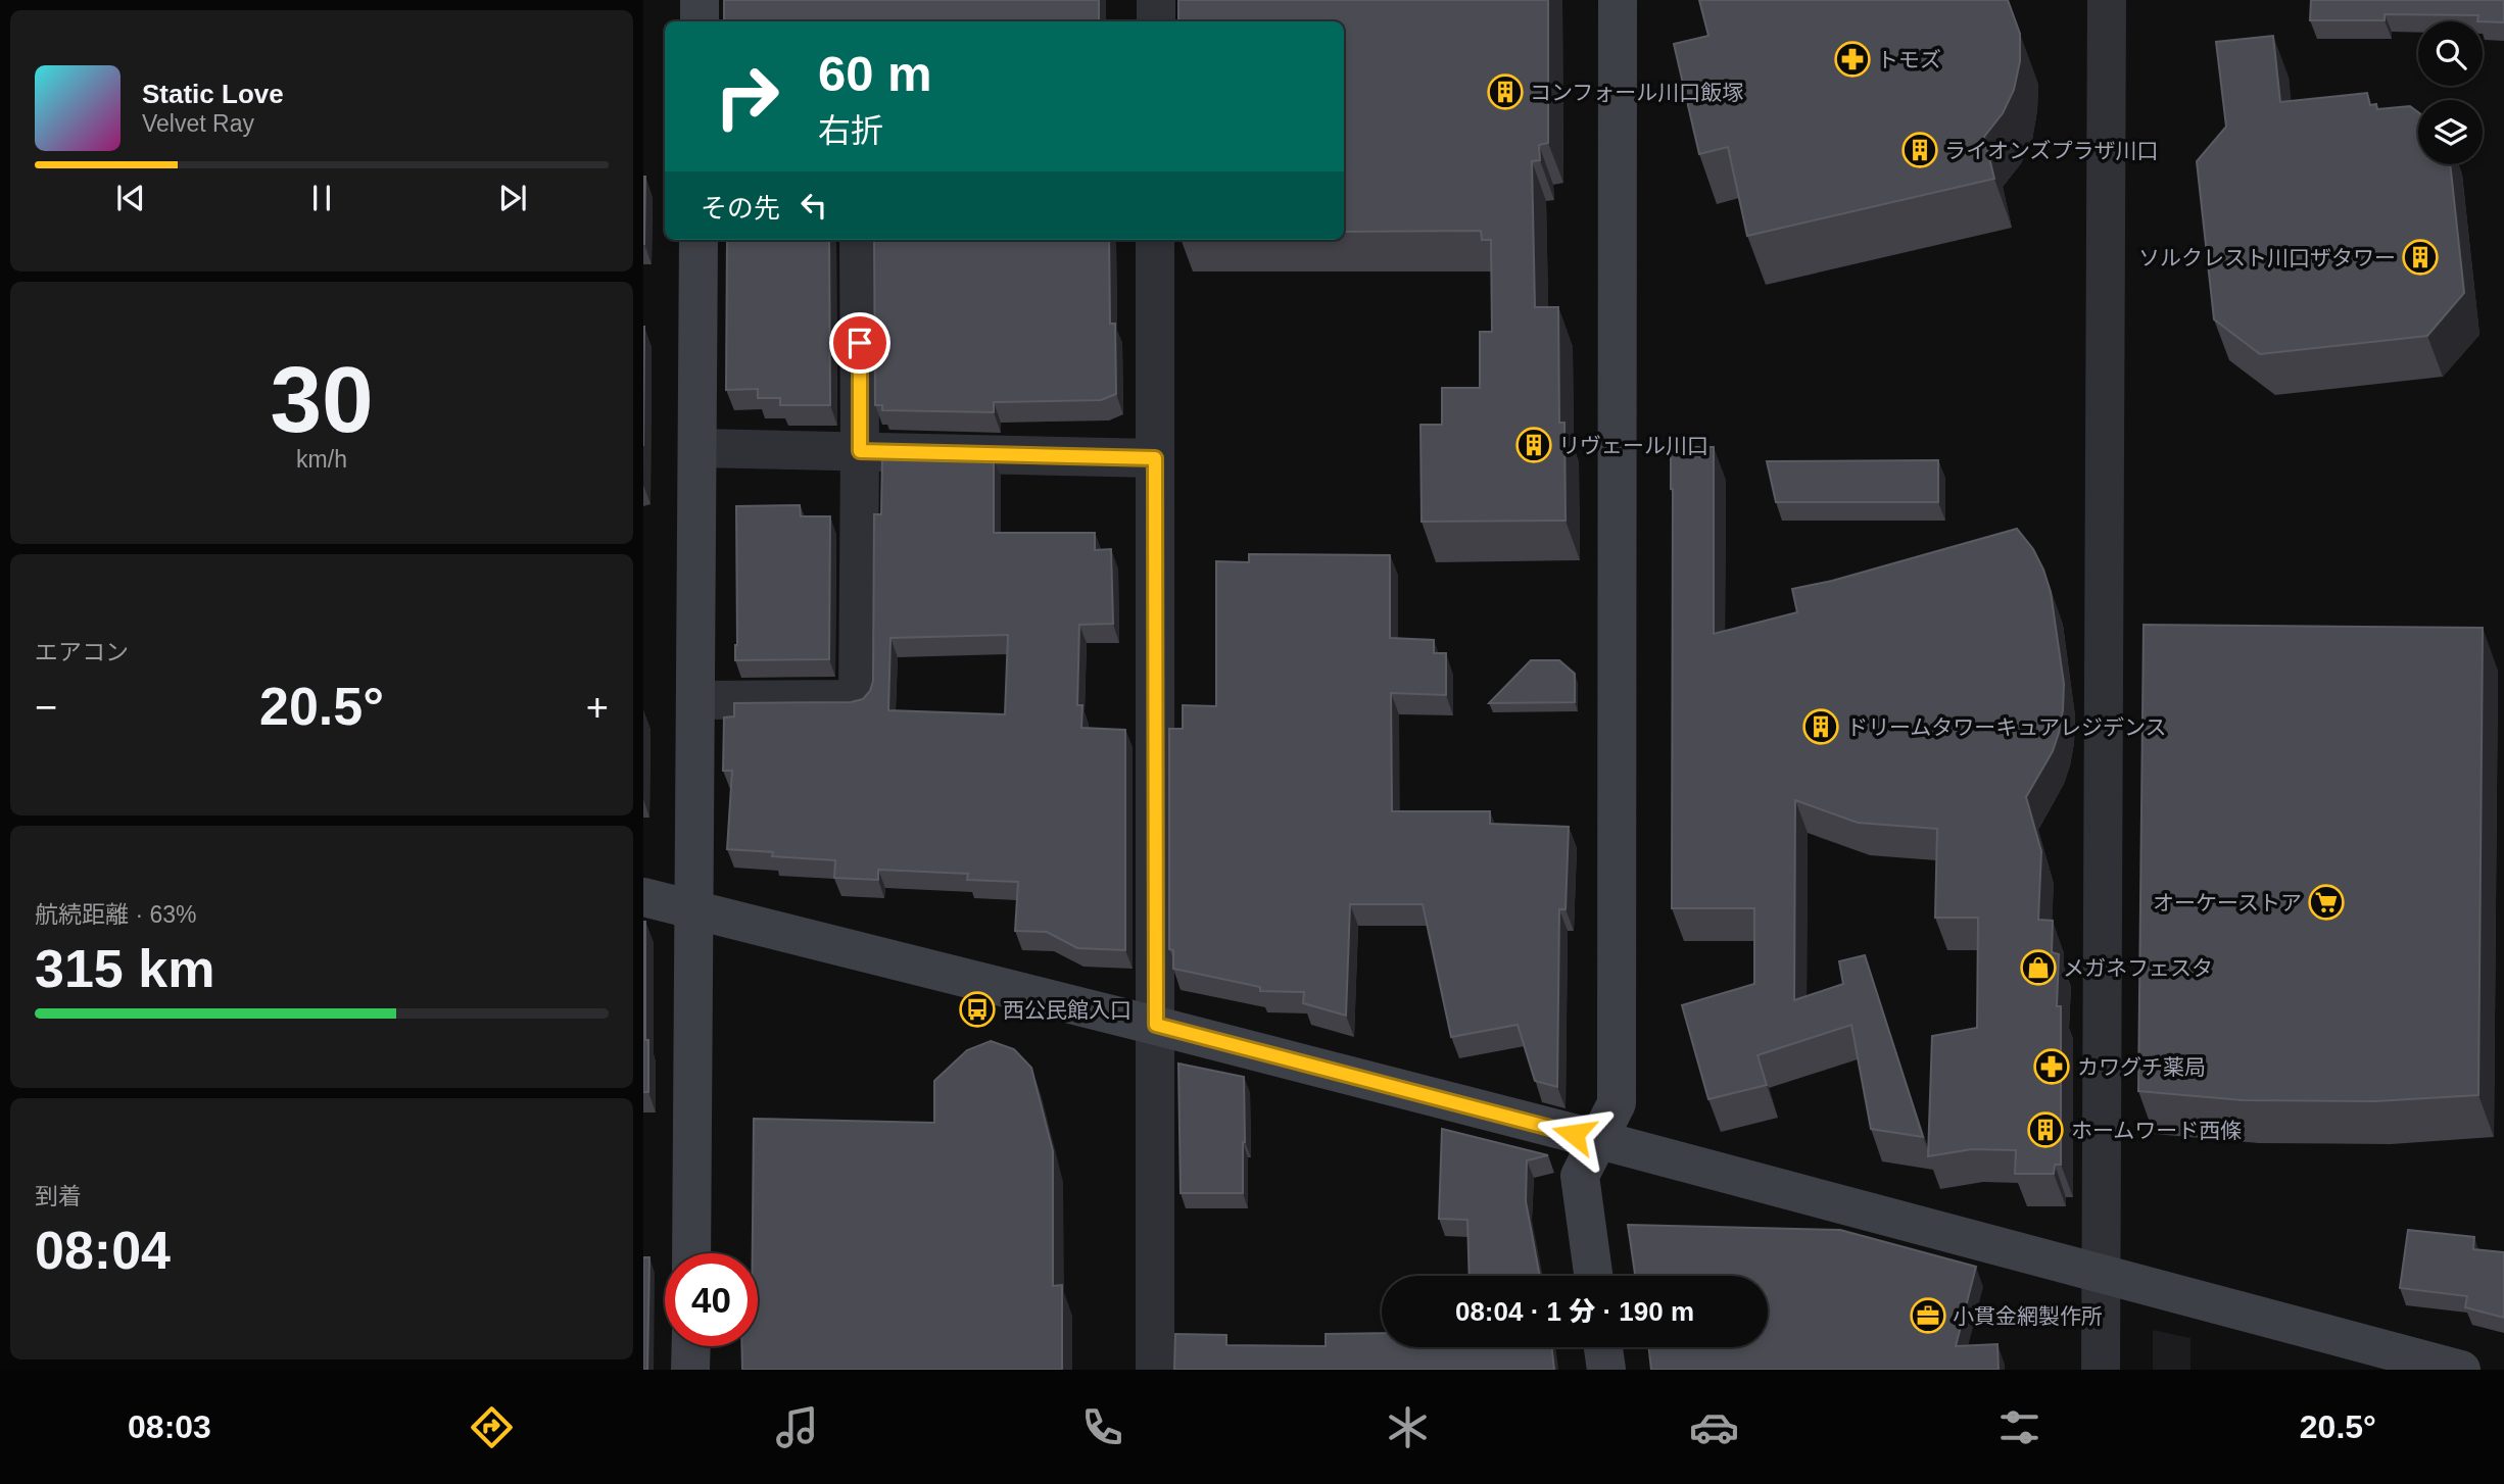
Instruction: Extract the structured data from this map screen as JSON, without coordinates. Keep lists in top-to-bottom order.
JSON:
{
  "places": {
    "pharmacy": ["トモズ", "カワグチ薬局"],
    "building": [
      "コンフォール川口飯塚",
      "ライオンズプラザ川口",
      "ソルクレスト川口ザタワー",
      "リヴェール川口",
      "ドリームタワーキュアレジデンス",
      "ホームワード西條"
    ],
    "supermarket": ["オーケーストア"],
    "shop": ["メガネフェスタ"],
    "bus stop": ["西公民館入口"],
    "office": ["小貫金網製作所"]
  },
  "page": {
    "turn": ["60 m", "右折"],
    "song": ["Static Love", "Velvet Ray"],
    "then": "その先",
    "tile": [
      ["30", "km/h"],
      "エアコン",
      ["航続距離 · 63%", "315 km"],
      ["到着", "08:04"]
    ],
    "heat": ["−", "20.5°", "+"],
    "limit": "40",
    "trip": "08:04 · 1 分 · 190 m",
    "tabs": ["08:03", "20.5°"]
  }
}
